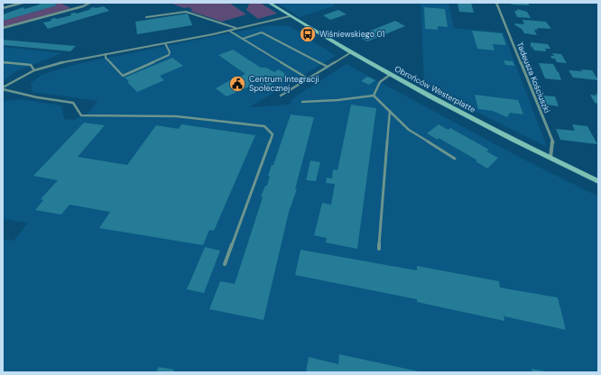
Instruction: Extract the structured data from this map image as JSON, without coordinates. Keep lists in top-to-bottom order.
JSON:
{
  "streets": {
    "street": ["Tadeusza Kościuszki", "Obrońców Westerplatte"]
  },
  "crossings": [
    ["Tadeusza Kościuszki", "Obrońców Westerplatte"]
  ],
  "places": {
    "bus stop": ["Wiśniewskiego 01"],
    "public building": ["Centrum Integracji Społecznej"]
  }
}
